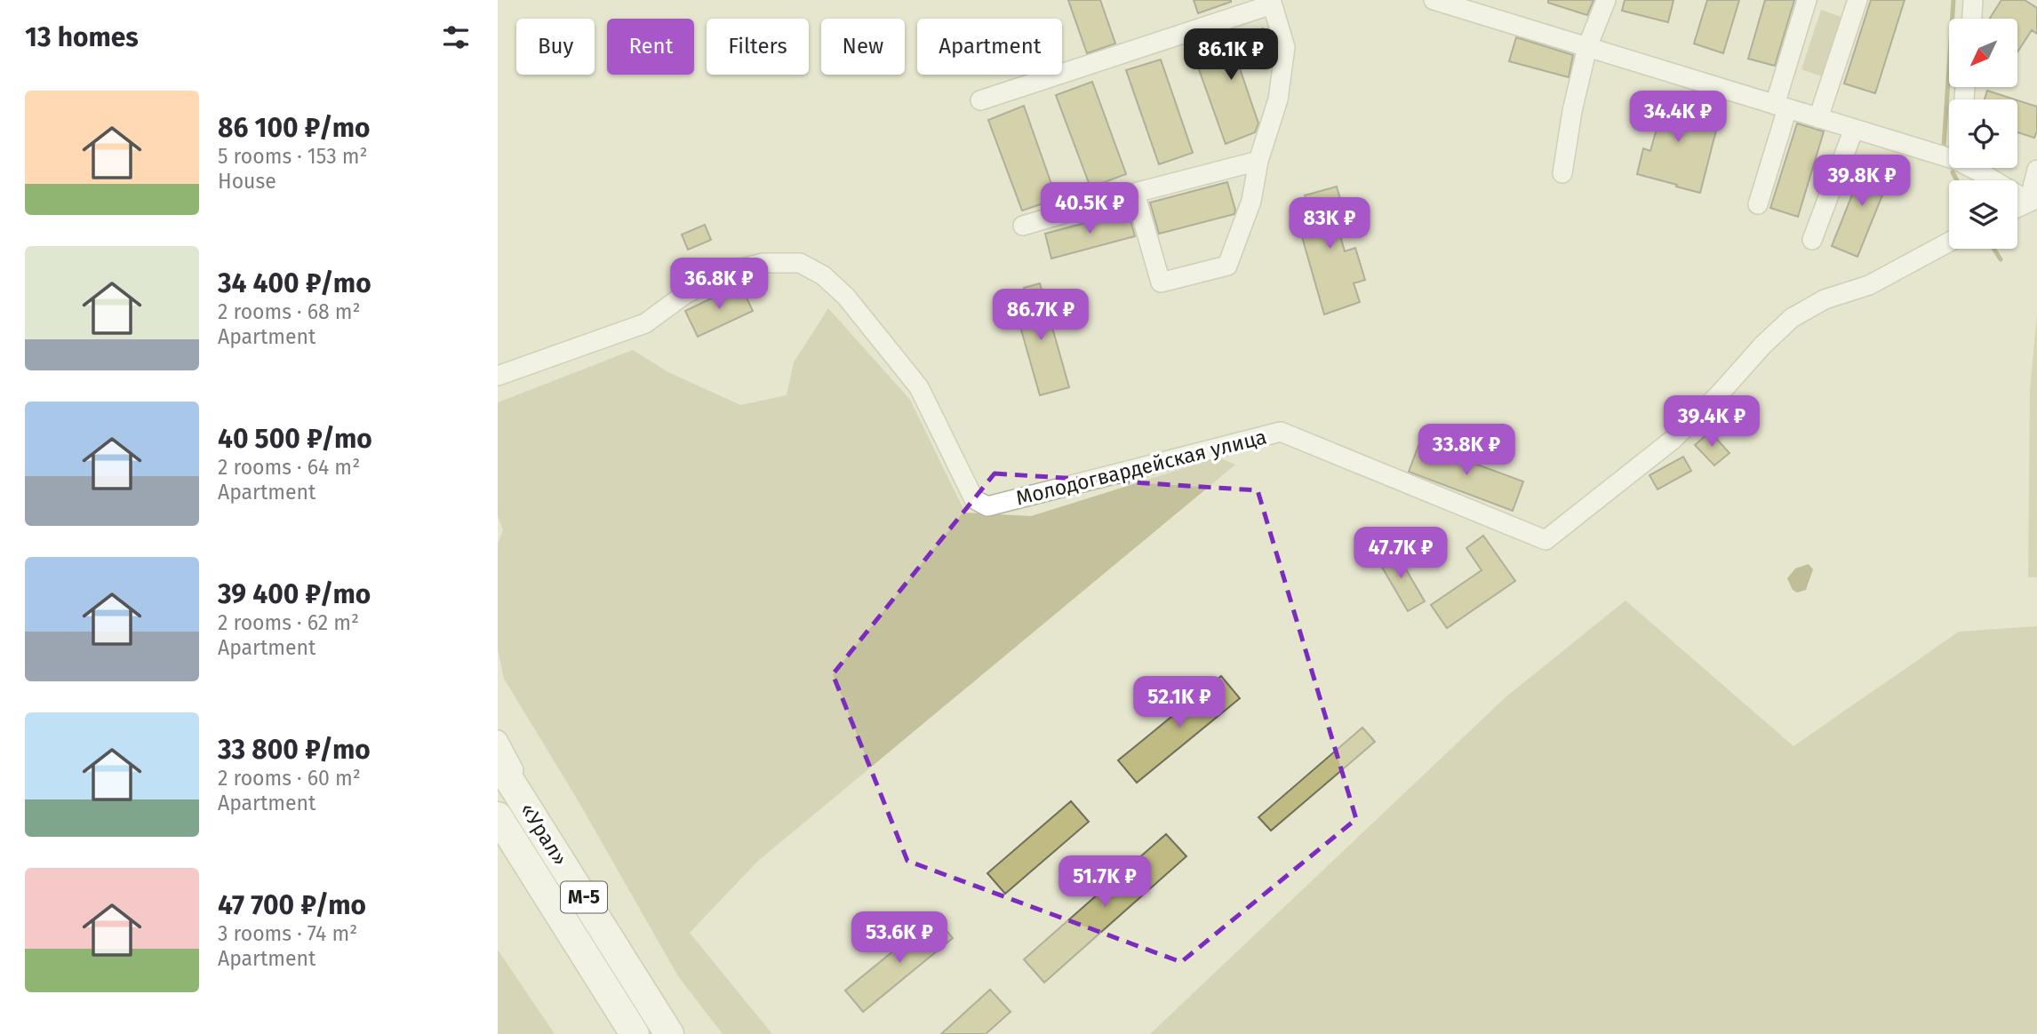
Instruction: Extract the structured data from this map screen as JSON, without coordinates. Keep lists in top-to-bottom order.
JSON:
{
  "streets": {
    "highway": ["«Урал»", "М-5"],
    "street": ["Молодогвардейская улица"]
  },
  "north": "bottom left",
  "page": {
    "heading": "13 homes",
    "chip": [
      "Buy",
      "Rent",
      "Filters",
      "New",
      "Apartment"
    ],
    "price": [
      "86.1K ₽",
      "34.4K ₽",
      "39.8K ₽",
      "40.5K ₽",
      "83K ₽",
      "36.8K ₽",
      "86.7K ₽",
      "39.4K ₽",
      "33.8K ₽",
      "47.7K ₽",
      "52.1K ₽",
      "51.7K ₽",
      "53.6K ₽"
    ],
    "list": [
      {
        "name": "86 100 ₽/mo",
        "note": "5 rooms · 153 m² · House"
      },
      {
        "name": "34 400 ₽/mo",
        "note": "2 rooms · 68 m² · Apartment"
      },
      {
        "name": "40 500 ₽/mo",
        "note": "2 rooms · 64 m² · Apartment"
      },
      {
        "name": "39 400 ₽/mo",
        "note": "2 rooms · 62 m² · Apartment"
      },
      {
        "name": "33 800 ₽/mo",
        "note": "2 rooms · 60 m² · Apartment"
      },
      {
        "name": "47 700 ₽/mo",
        "note": "3 rooms · 74 m² · Apartment"
      }
    ]
  }
}
